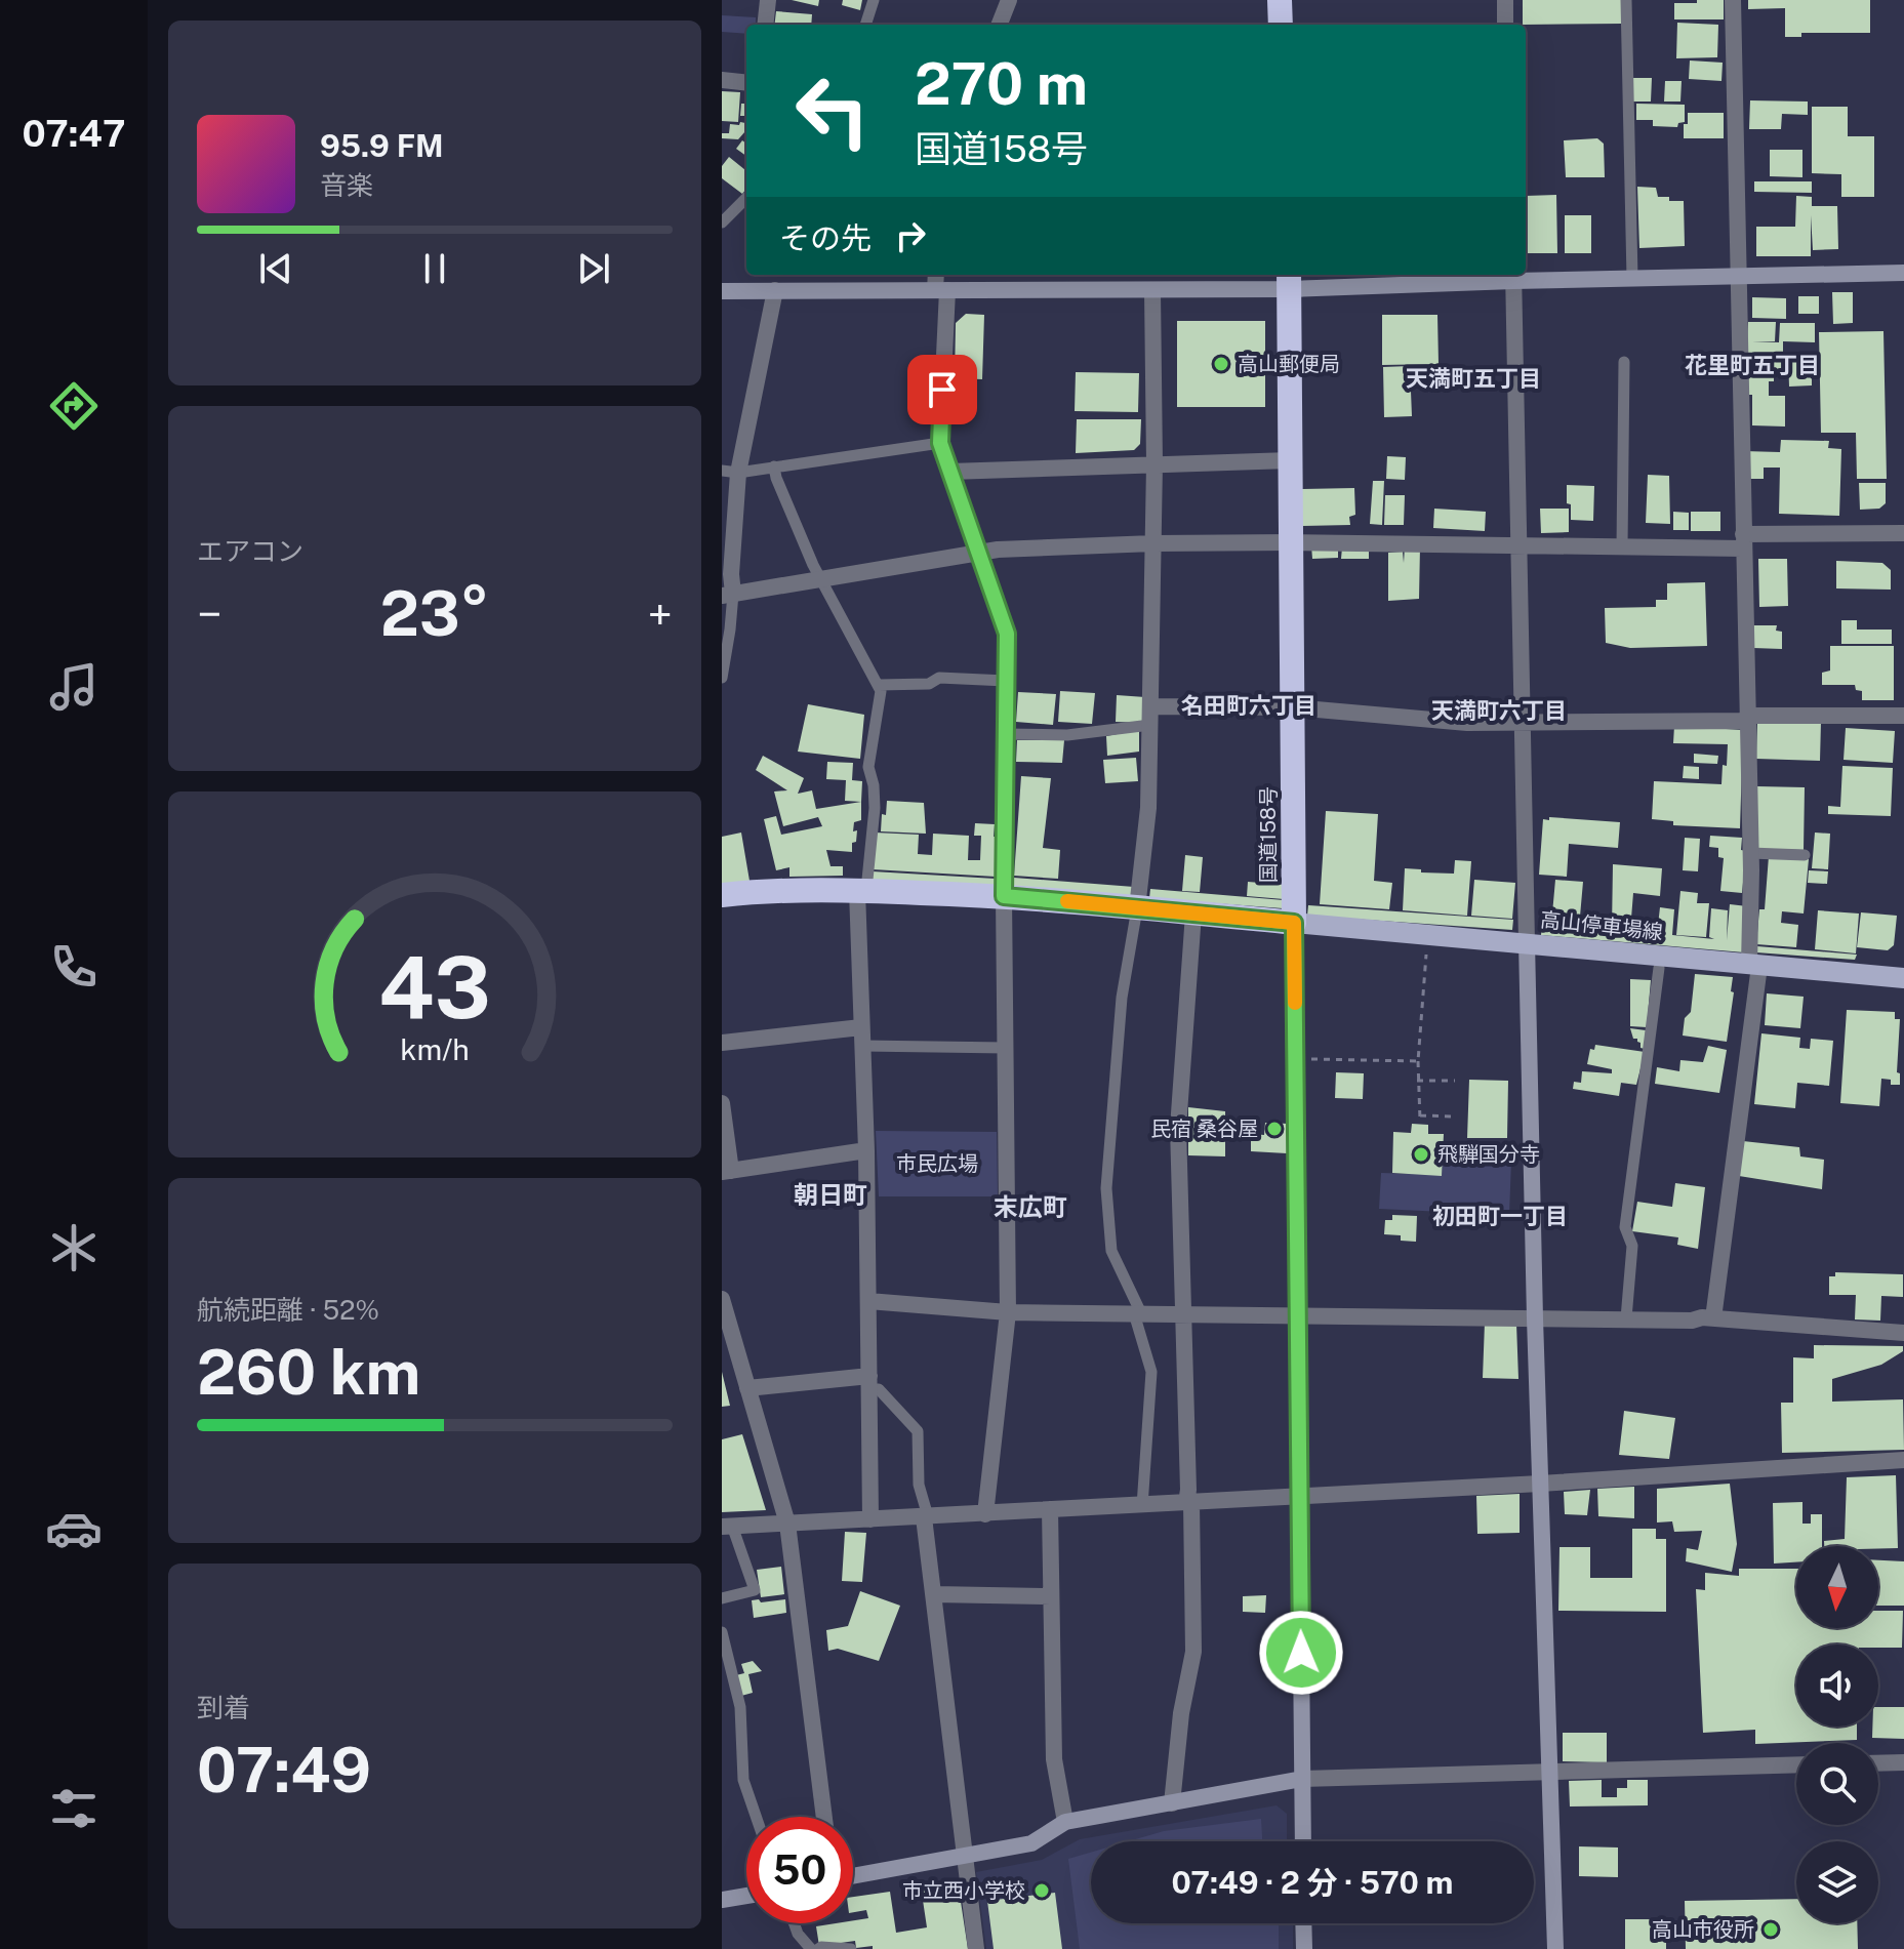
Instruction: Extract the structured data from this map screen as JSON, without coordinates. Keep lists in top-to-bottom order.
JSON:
{
  "streets": {
    "highway": ["国道158号"],
    "main road": ["高山停車場線"]
  },
  "crossings": [
    ["国道158号", "高山停車場線"]
  ],
  "districts": [
    "花里町五丁目",
    "天満町五丁目",
    "名田町六丁目",
    "天満町六丁目",
    "朝日町",
    "末広町",
    "初田町一丁目"
  ],
  "parks": ["市民広場"],
  "places": [
    "高山郵便局",
    "民宿 桑谷屋",
    "飛騨国分寺",
    "市立西小学校",
    "高山市役所"
  ],
  "north": "bottom",
  "page": {
    "tabs": "07:47",
    "turn": ["270 m", "国道158号"],
    "song": ["95.9 FM", "音楽"],
    "then": "その先",
    "tile": [
      "エアコン",
      ["航続距離 · 52%", "260 km"],
      ["到着", "07:49"]
    ],
    "heat": ["−", "23°", "+"],
    "limit": "50",
    "trip": "07:49 · 2 分 · 570 m",
    "gauge": ["43", "km/h"]
  }
}
